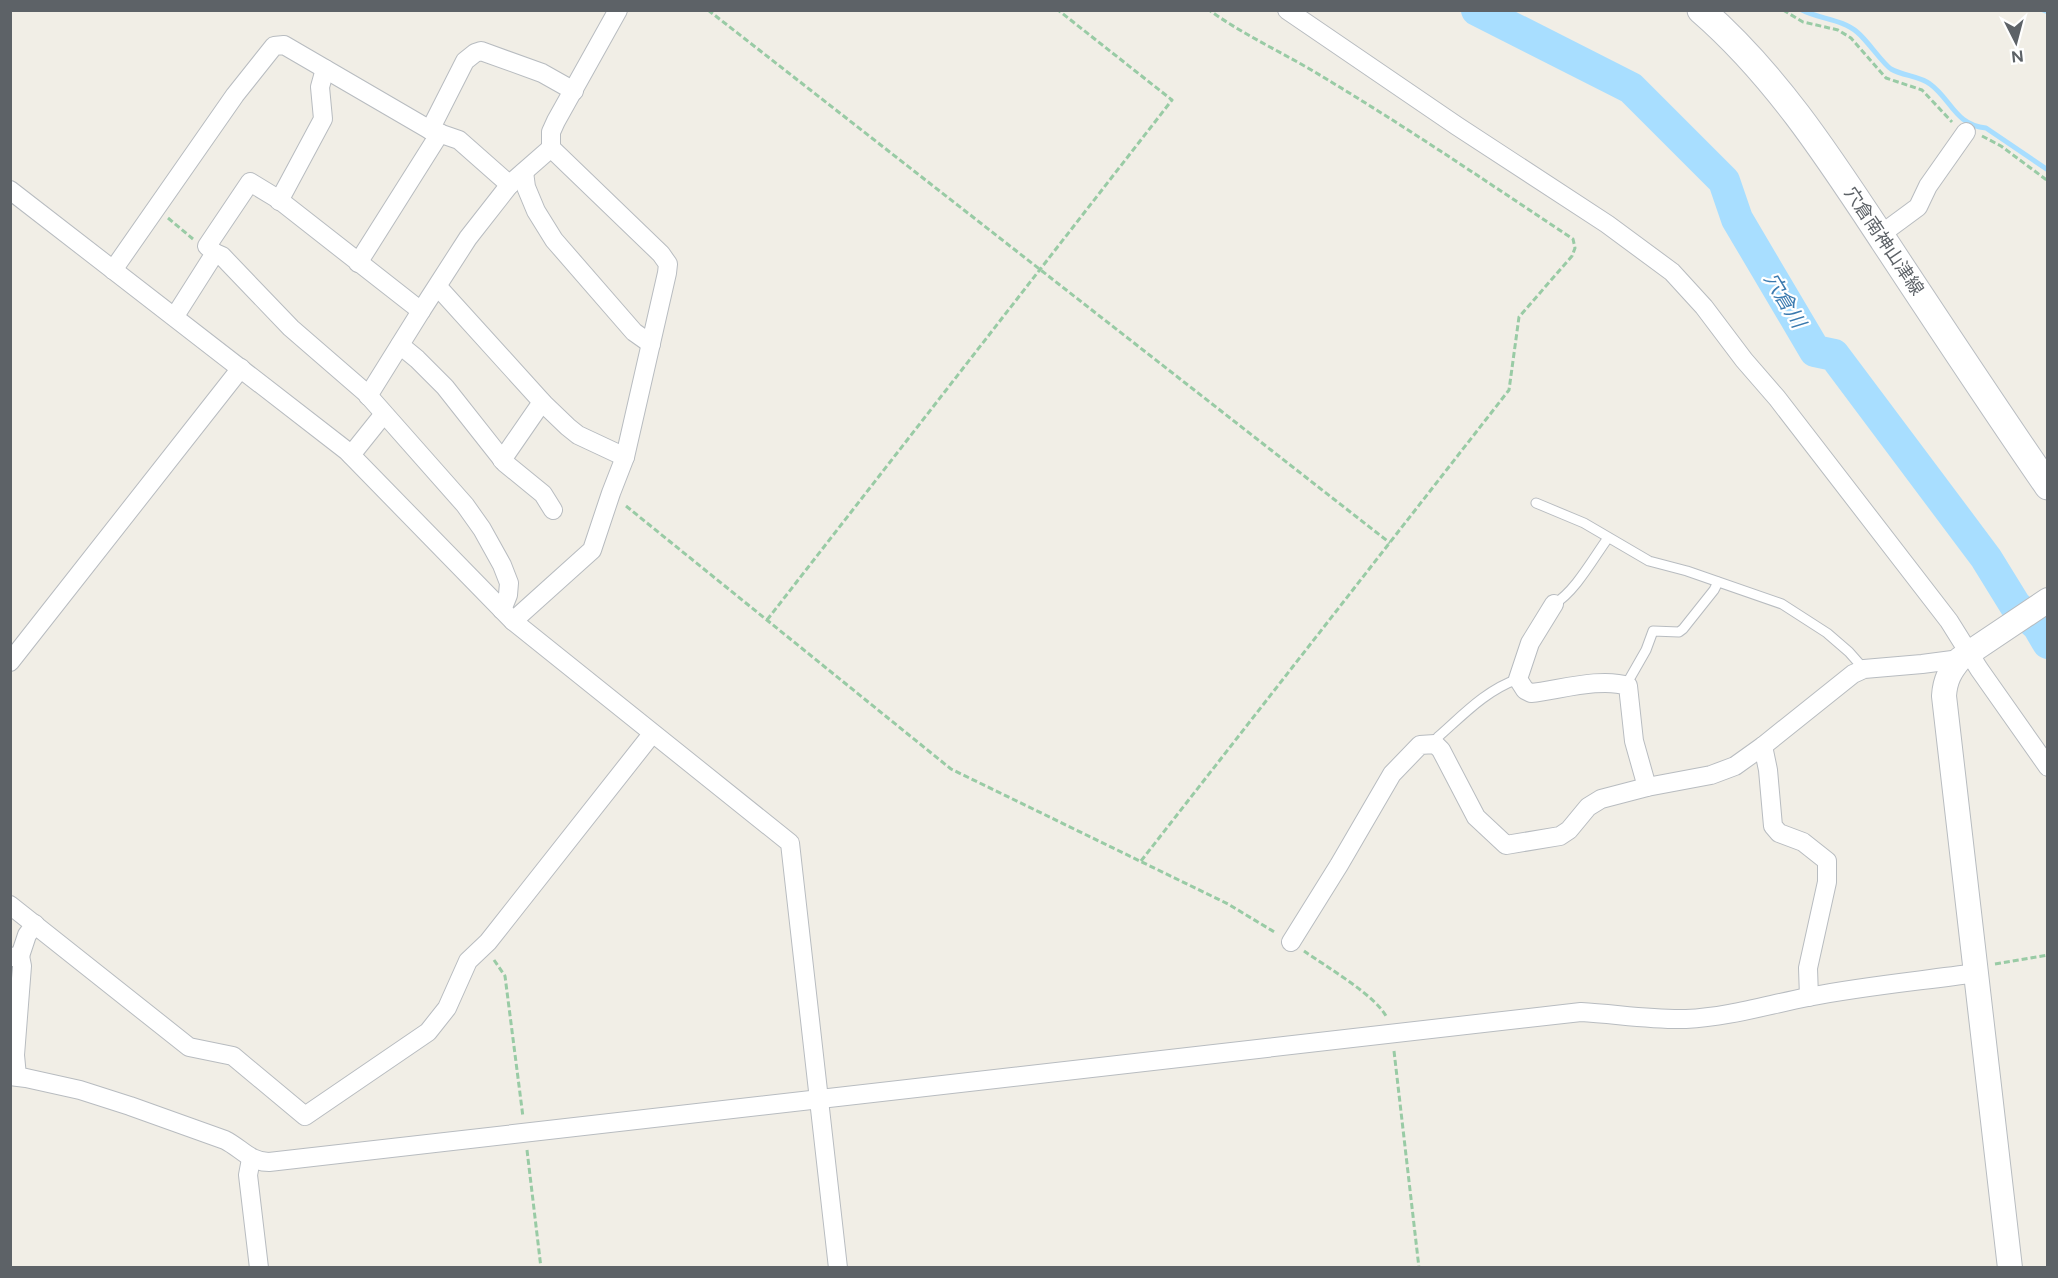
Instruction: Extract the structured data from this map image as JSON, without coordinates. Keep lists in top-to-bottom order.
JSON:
{
  "streets": {
    "main road": ["穴倉南神山津線"]
  },
  "water": ["穴倉川"],
  "north": "bottom"
}
